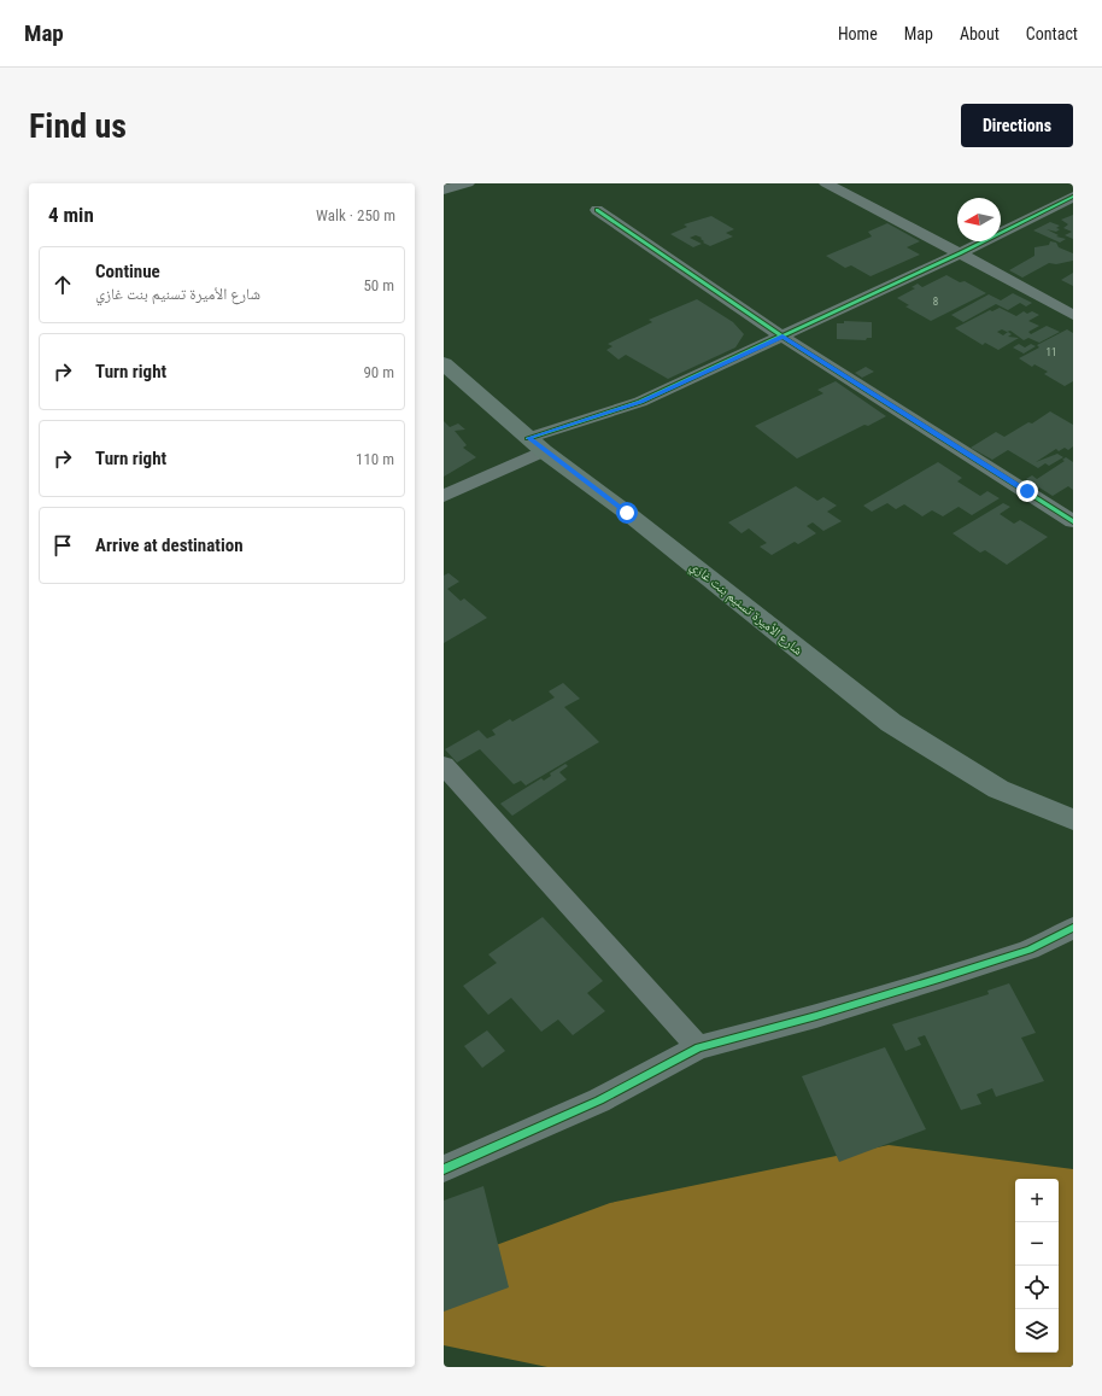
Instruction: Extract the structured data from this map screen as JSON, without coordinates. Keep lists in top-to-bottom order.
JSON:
{
  "streets": {
    "main road": ["شارع الأميرة تسنيم بنت غازي"]
  },
  "house_numbers": ["8", "11"],
  "north": "left",
  "page": {
    "header": "Map",
    "nav": [
      "Home",
      "Map",
      "About",
      "Contact"
    ],
    "buttons": "Directions",
    "title": "Find us",
    "heading": ["4 min", "Walk · 250 m"],
    "list": [
      ["Continue", "شارع الأميرة تسنيم بنت غازي", "50 m"],
      ["Turn right", "90 m"],
      ["Turn right", "110 m"],
      "Arrive at destination"
    ],
    "map_buttons": ["+", "−"]
  }
}
